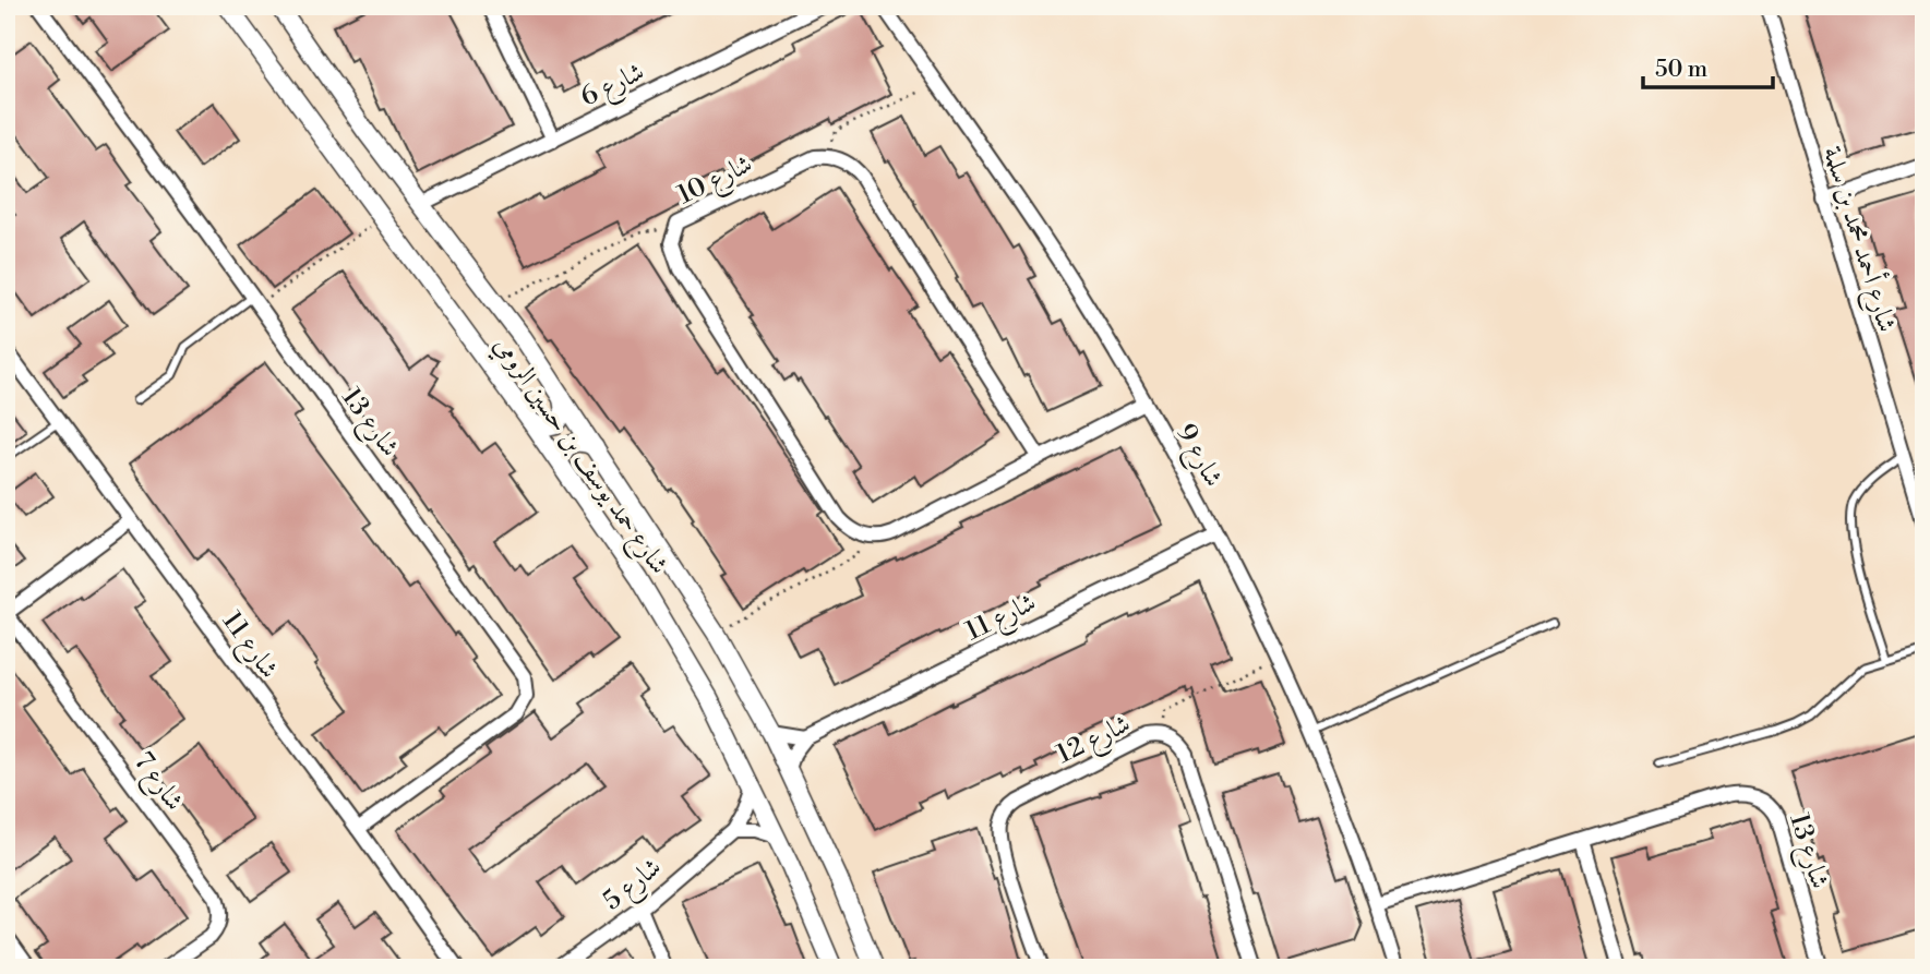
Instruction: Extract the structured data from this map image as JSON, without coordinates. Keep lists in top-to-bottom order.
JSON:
{
  "streets": {
    "street": [
      "شارع 6",
      "شارع 10",
      "شارع أحمد محمد بن سلمة",
      "شارع 13",
      "شارع حمد يوسف بن حسين الرومي",
      "شارع 9",
      "شارع 11",
      "شارع 12",
      "شارع 7",
      "شارع 5"
    ]
  },
  "crossings": [
    ["شارع 6", "شارع حمد يوسف بن حسين الرومي"],
    ["شارع 13", "شارع 9"],
    ["شارع 13", "شارع 11"],
    ["شارع حمد يوسف بن حسين الرومي", "شارع 5"],
    ["شارع 9", "شارع 11"],
    ["شارع 11", "شارع 7"]
  ],
  "scale_bar": "50 m"
}
